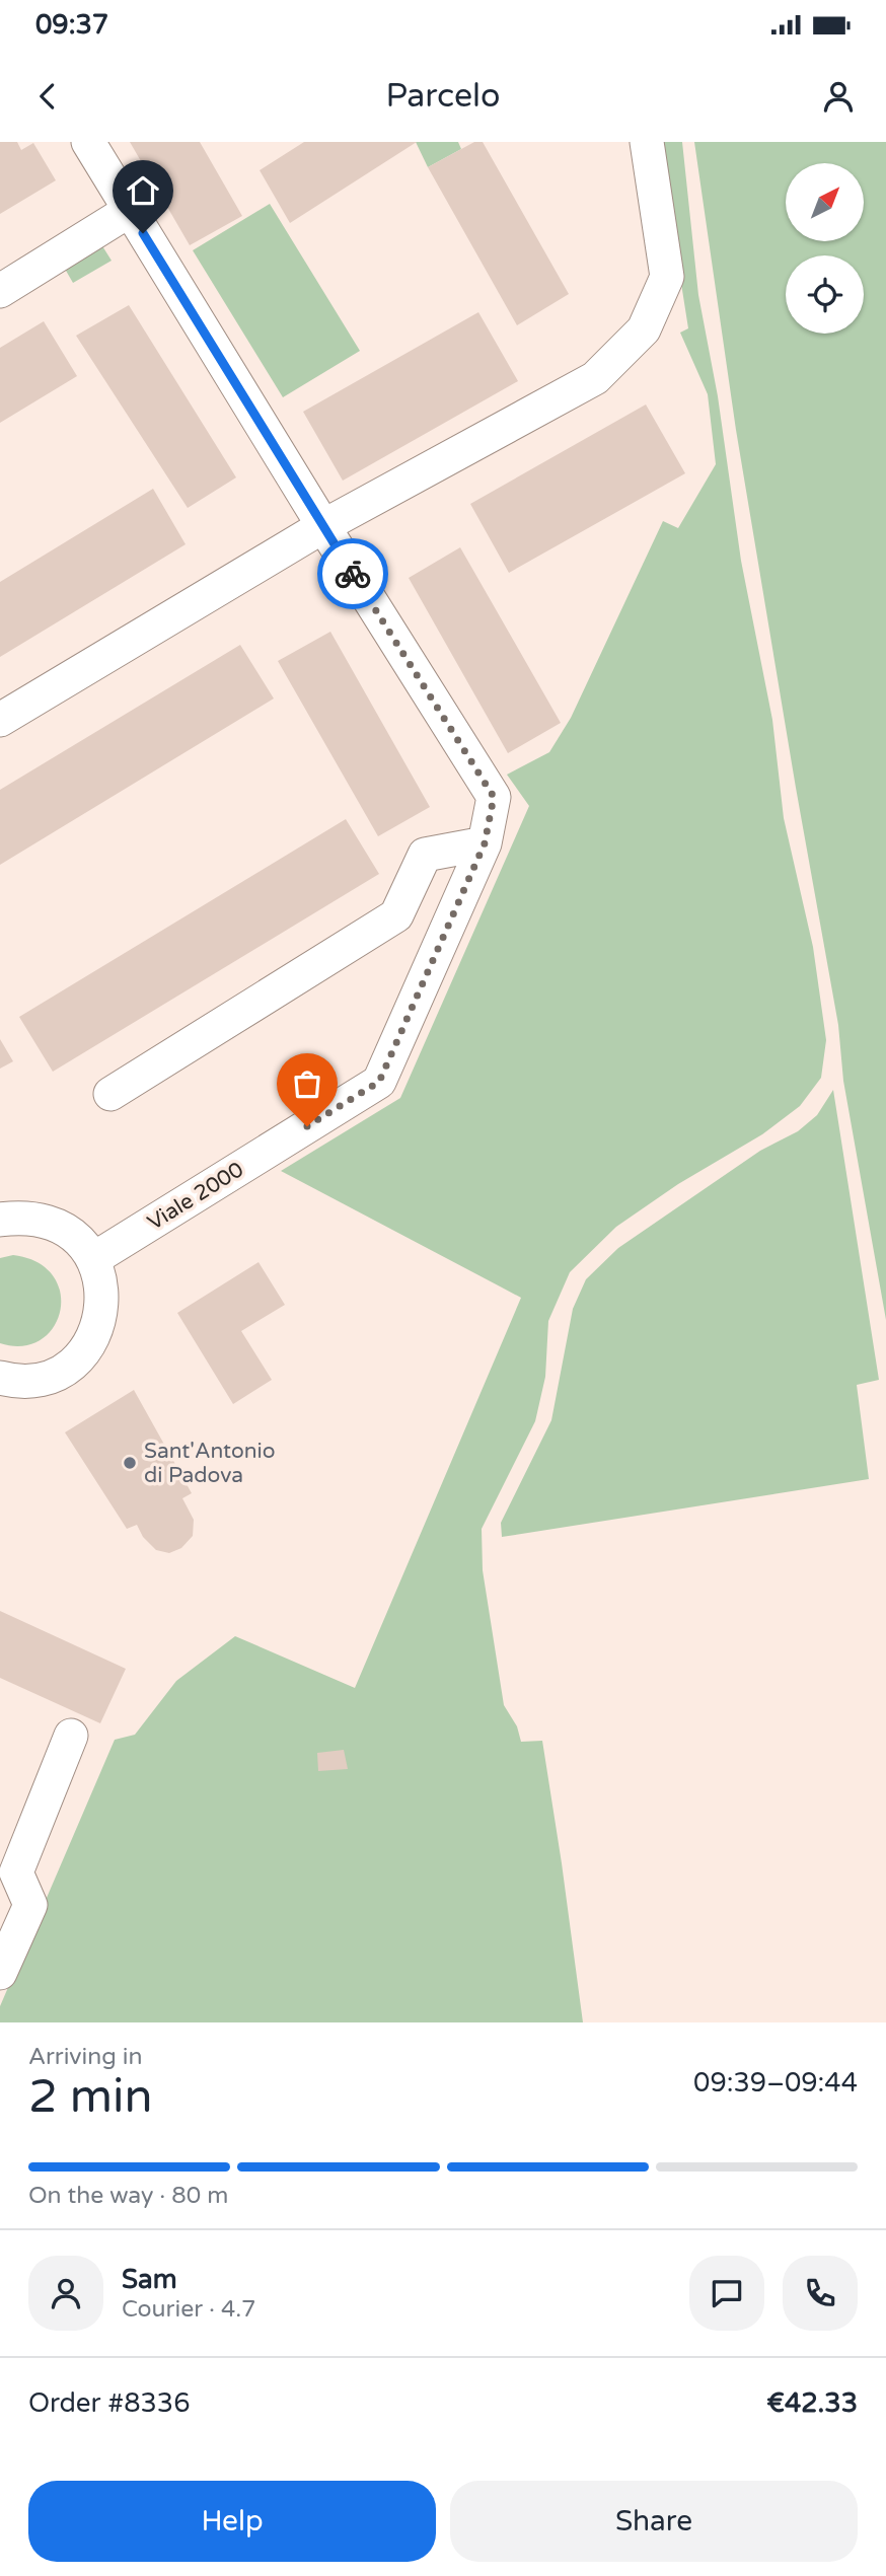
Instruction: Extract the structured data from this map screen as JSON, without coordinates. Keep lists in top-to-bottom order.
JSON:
{
  "streets": {
    "street": ["Viale 2000"]
  },
  "places": ["Sant'Antonio di Padova"],
  "north": "top right",
  "page": {
    "status": "09:37",
    "header": "Parcelo",
    "heading": ["2 min", "Arriving in", "09:39–09:44"],
    "panel": [
      "Sam",
      "Courier · 4.7",
      "Order #8336",
      "€42.33"
    ],
    "bar": "On the way · 80 m",
    "buttons": ["Help", "Share"]
  }
}
